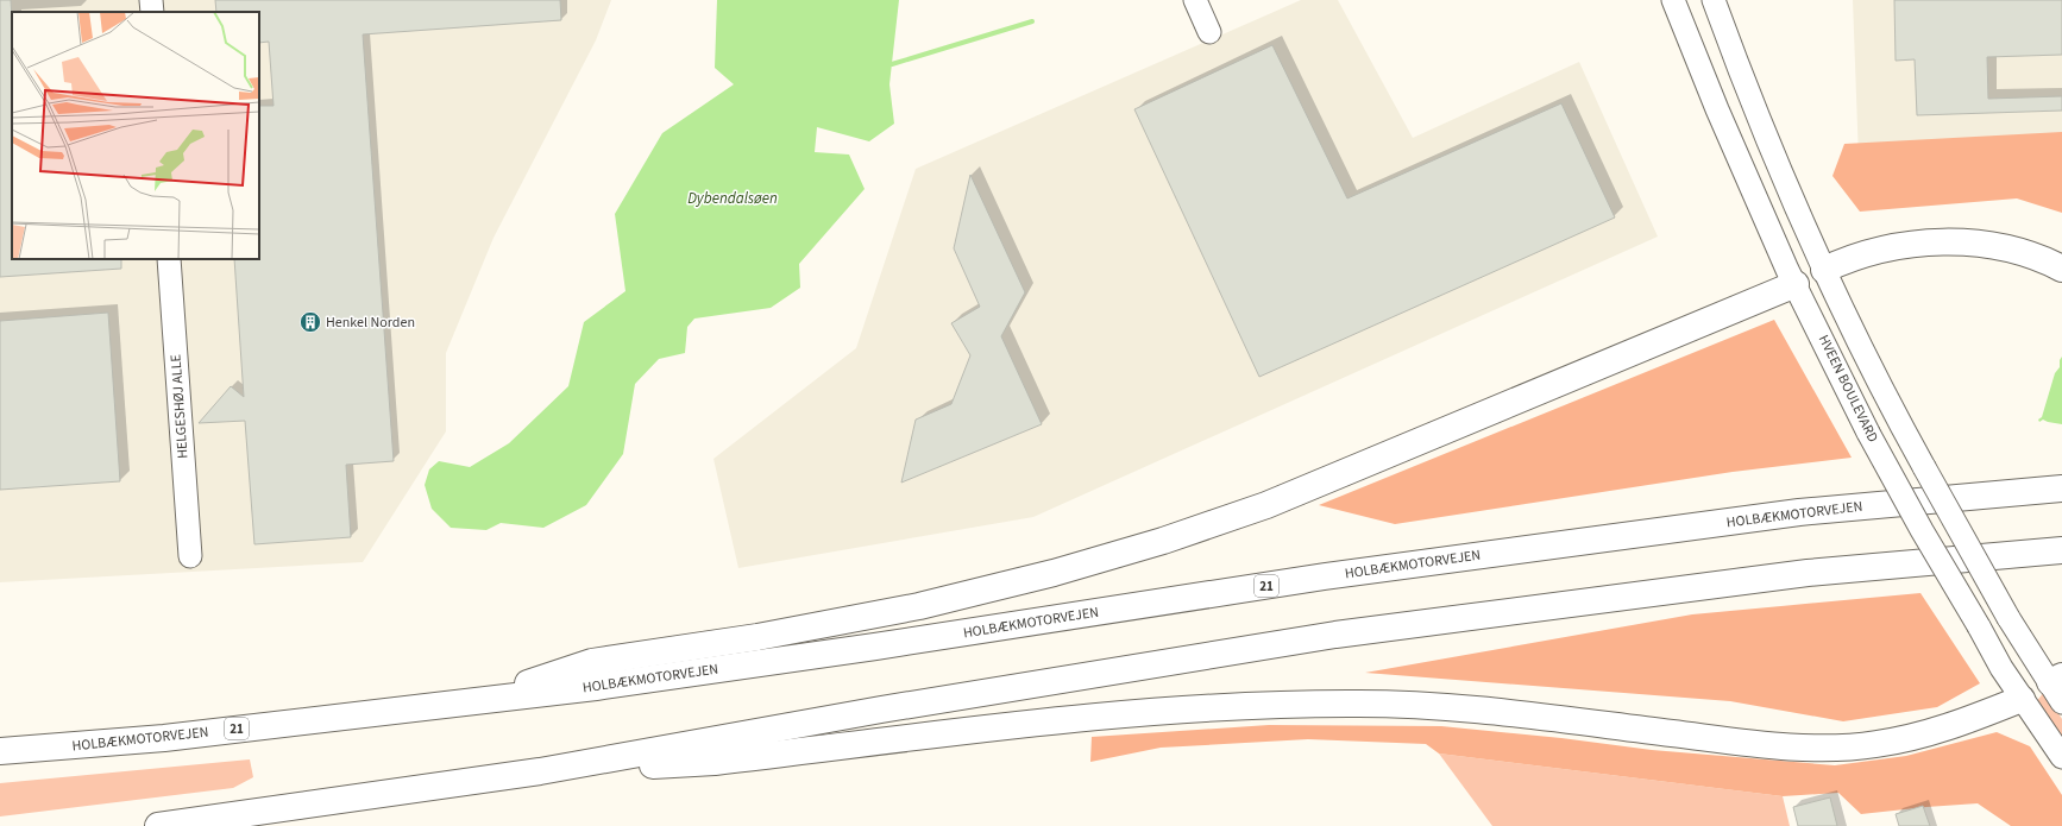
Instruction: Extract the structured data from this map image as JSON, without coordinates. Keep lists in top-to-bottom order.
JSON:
{
  "streets": {
    "highway": ["HOLBÆKMOTORVEJEN", "21"],
    "street": ["HVEEN BOULEVARD", "HELGESHØJ ALLE"]
  },
  "water": ["Dybendalsøen"],
  "places": {
    "building": ["Henkel Norden"]
  }
}
